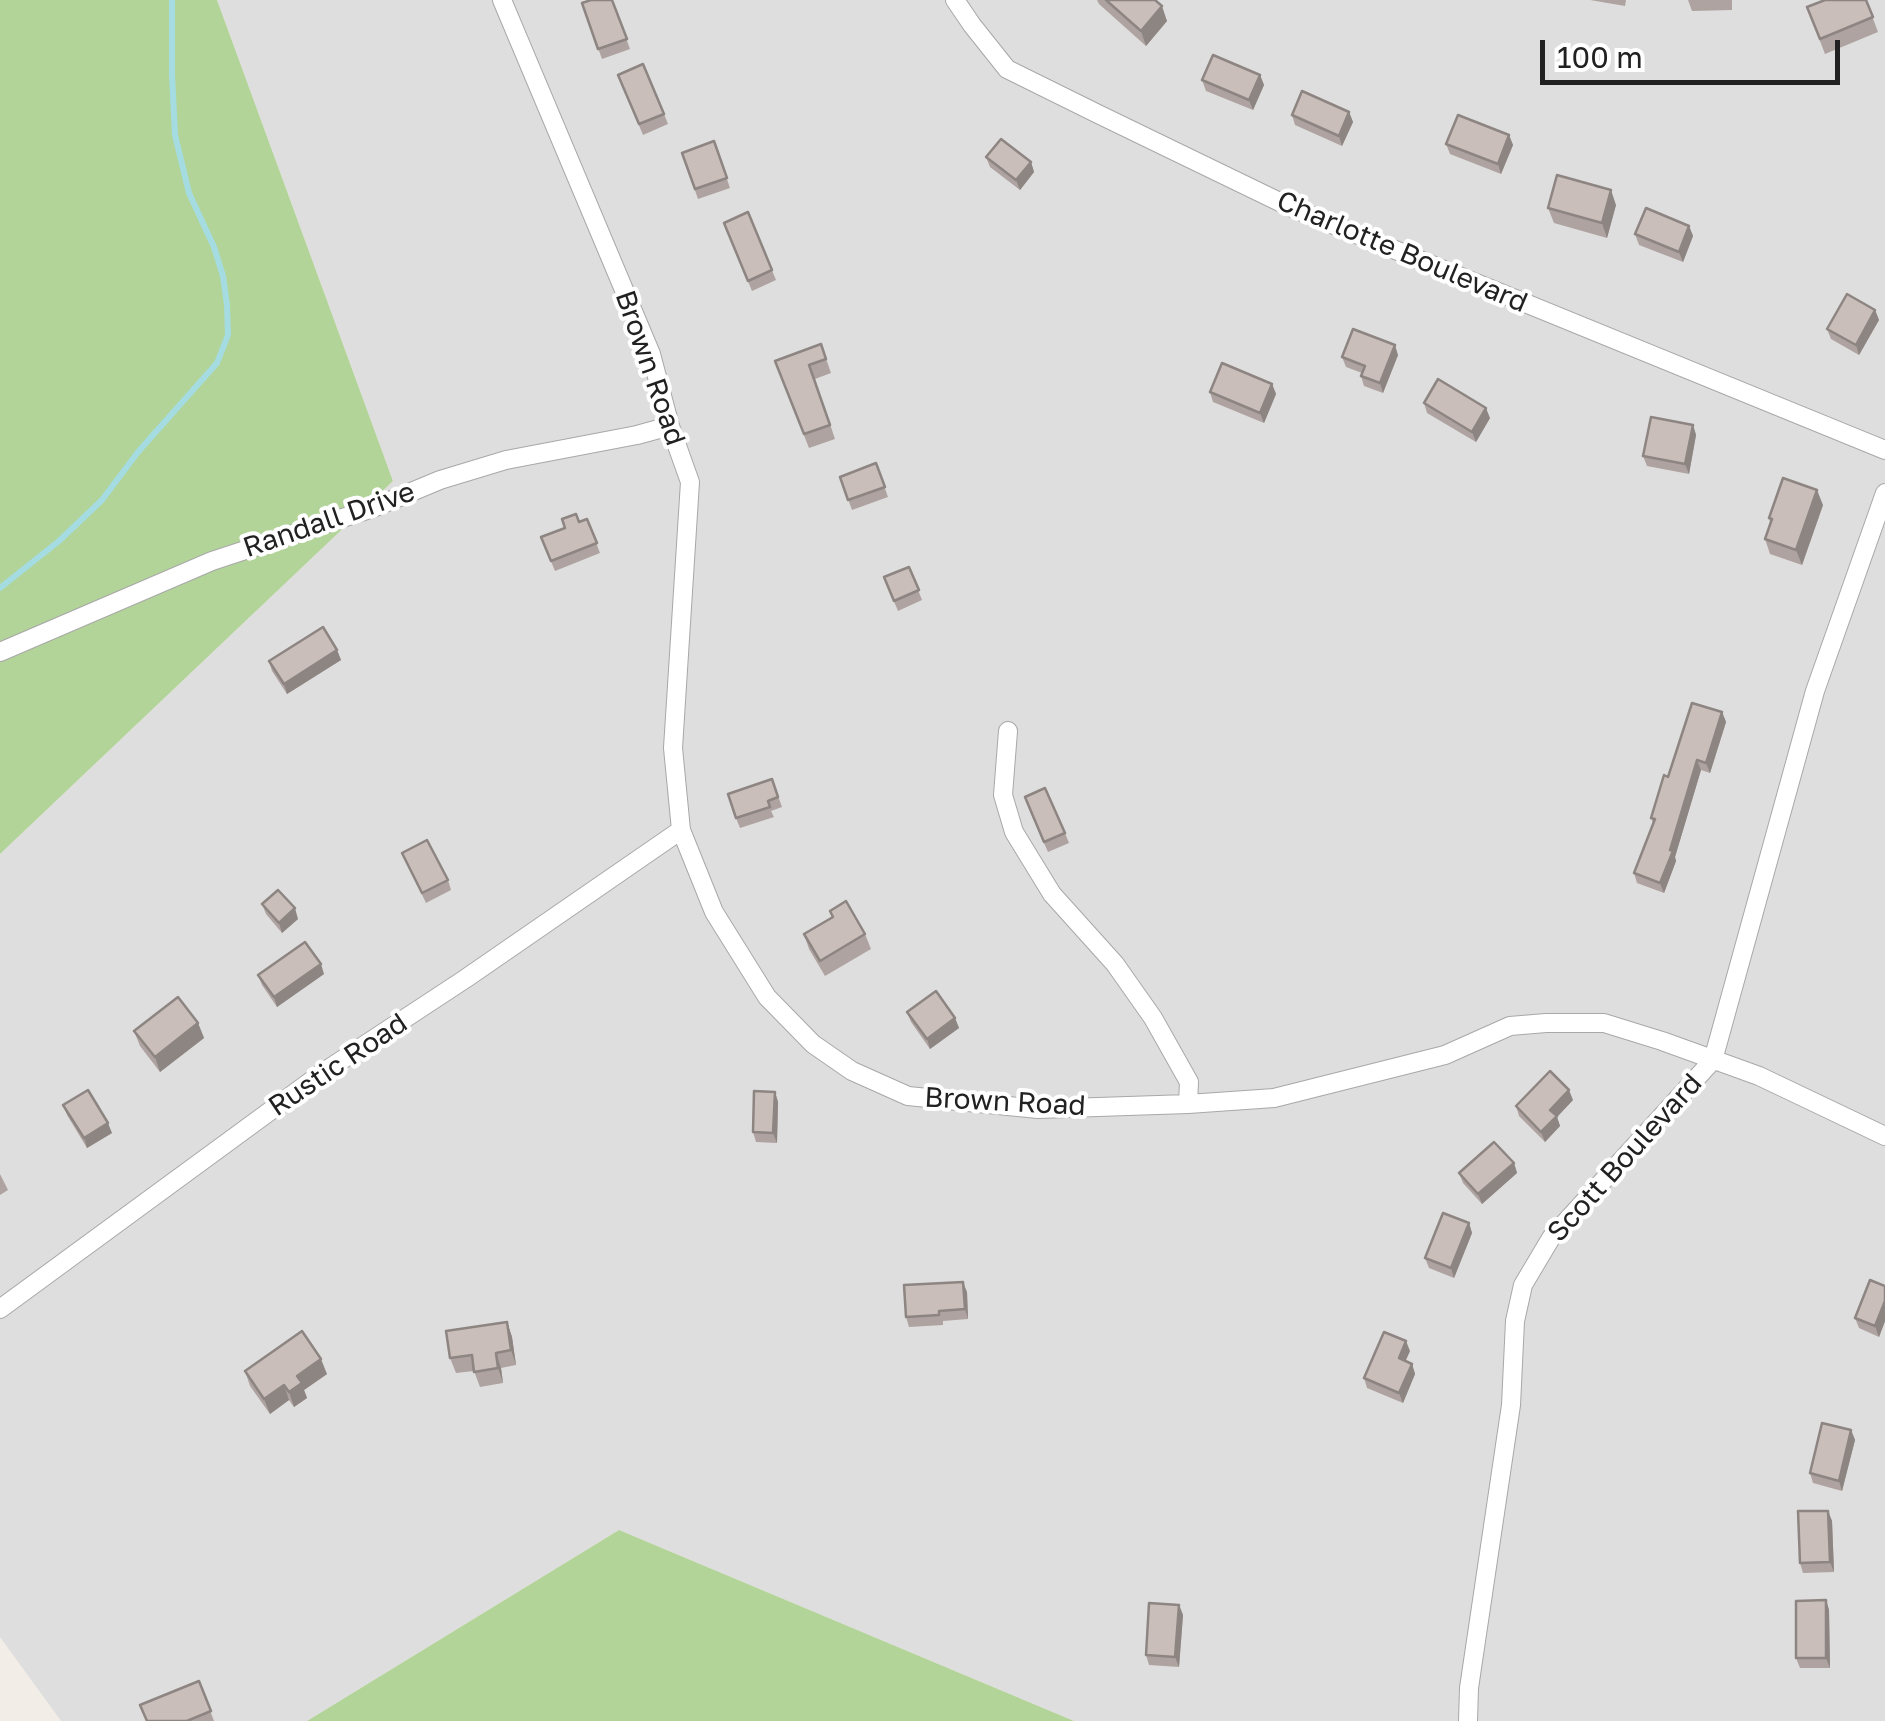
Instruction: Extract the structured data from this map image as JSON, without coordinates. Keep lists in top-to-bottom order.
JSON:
{
  "streets": {
    "street": [
      "Charlotte Boulevard",
      "Brown Road",
      "Randall Drive",
      "Rustic Road",
      "Scott Boulevard"
    ]
  },
  "crossings": [
    ["Brown Road", "Randall Drive"],
    ["Brown Road", "Rustic Road"],
    ["Brown Road", "Scott Boulevard"]
  ],
  "scale_bar": "100 m"
}
